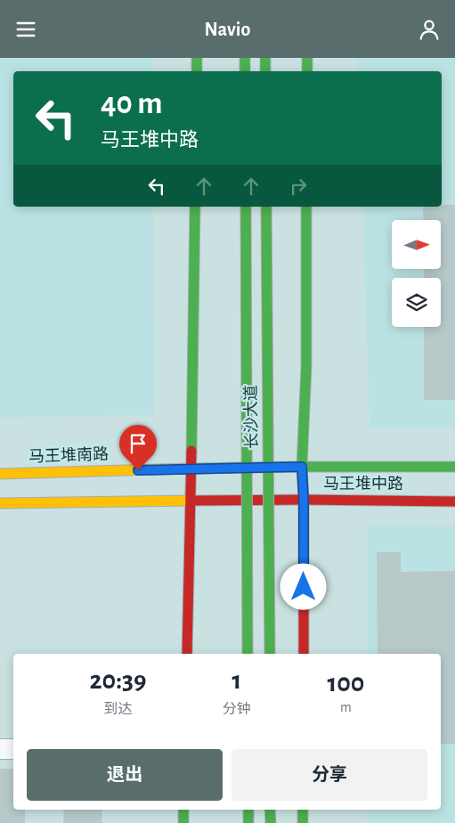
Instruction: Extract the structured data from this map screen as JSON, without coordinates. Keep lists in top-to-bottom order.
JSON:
{
  "streets": {
    "main road": ["长沙大道", "马王堆南路", "马王堆中路"]
  },
  "crossings": [
    ["马王堆南路", "马王堆中路"]
  ],
  "north": "right",
  "page": {
    "header": "Navio",
    "turn": ["40 m", "马王堆中路"],
    "eta": [
      "20:39",
      "到达",
      "1",
      "分钟",
      "100",
      "m"
    ],
    "buttons": ["退出", "分享"]
  }
}
